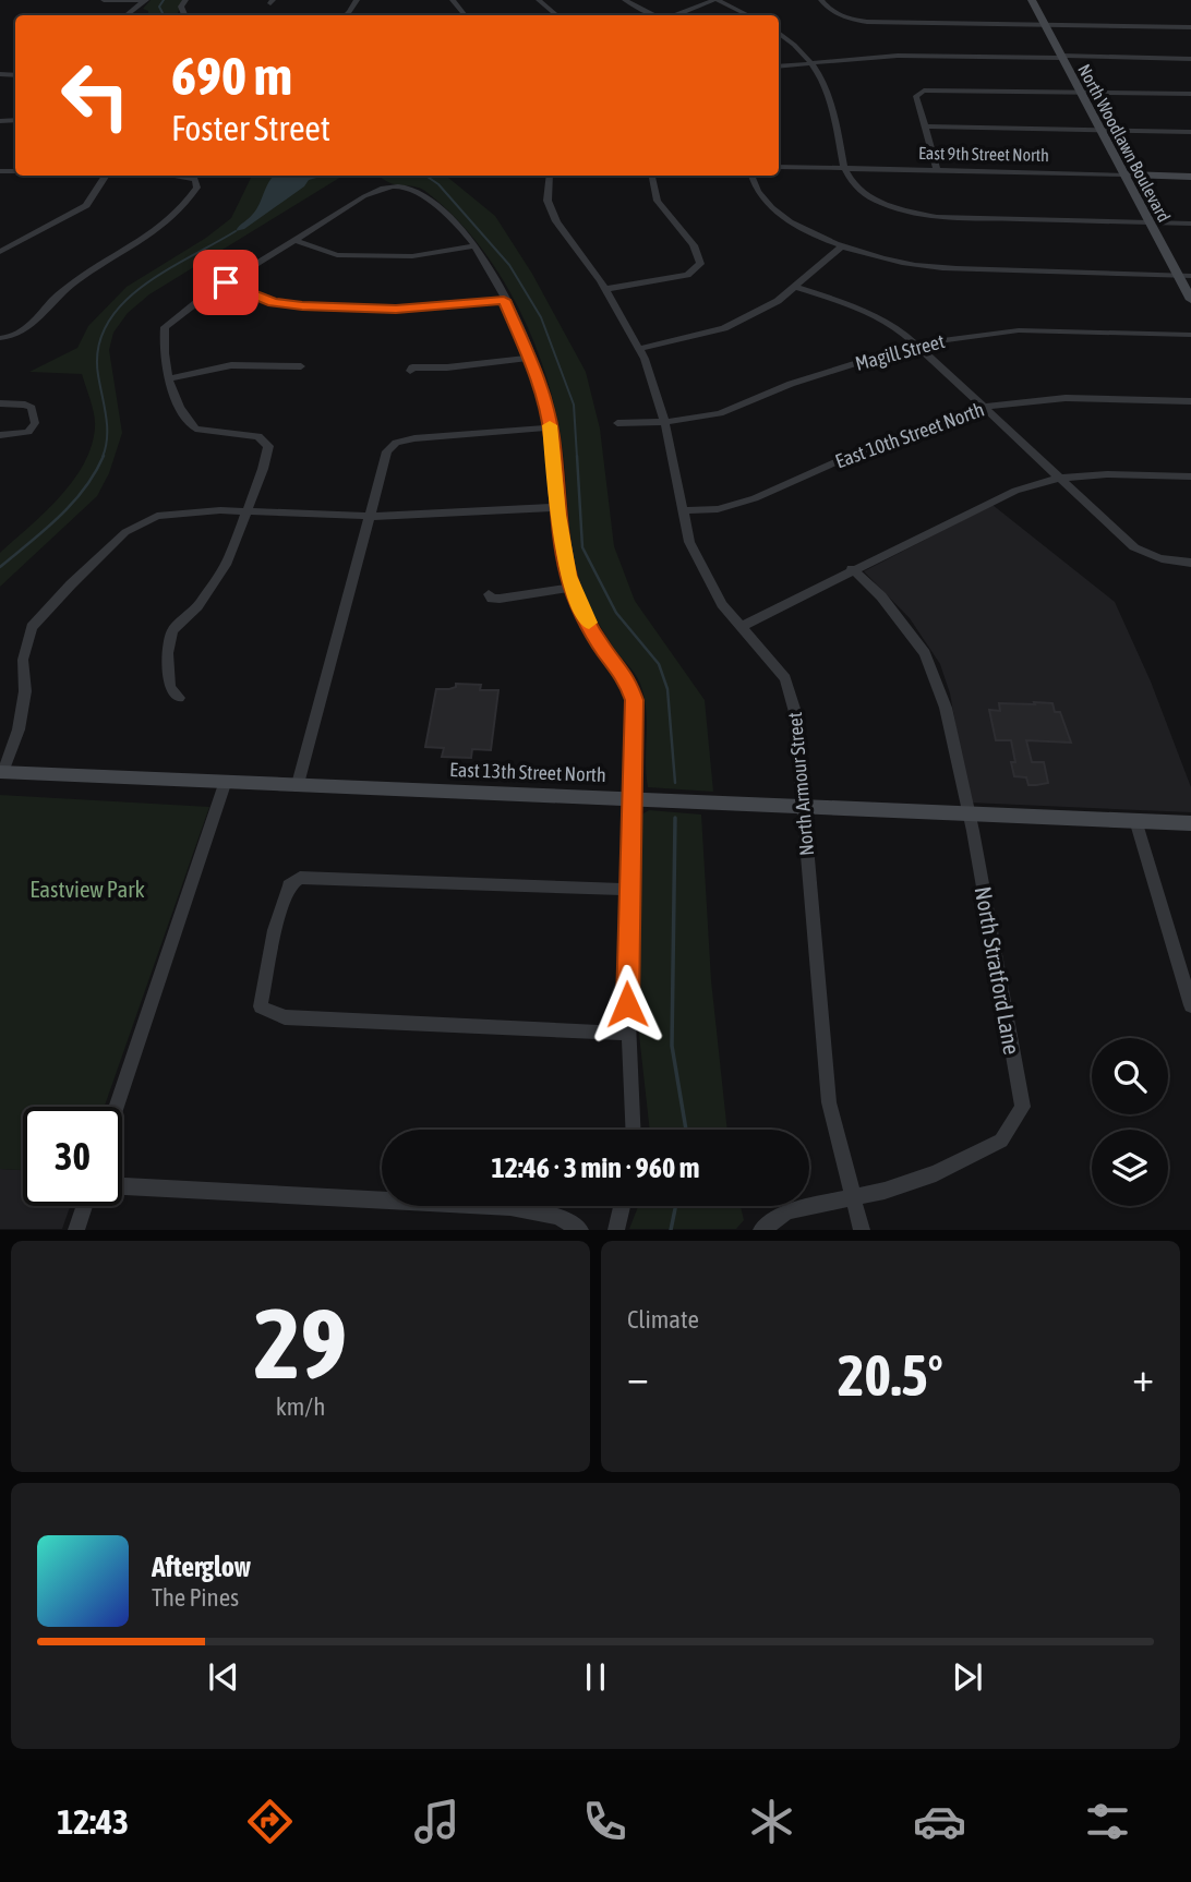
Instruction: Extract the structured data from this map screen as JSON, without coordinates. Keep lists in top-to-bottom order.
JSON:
{
  "streets": {
    "main road": ["North Woodlawn Boulevard", "East 9th Street North", "East 13th Street North"],
    "street": [
      "Magill Street",
      "East 10th Street North",
      "North Armour Street",
      "North Stratford Lane"
    ]
  },
  "crossings": [
    ["North Woodlawn Boulevard", "East 9th Street North"],
    ["Magill Street", "North Armour Street"],
    ["East 10th Street North", "North Armour Street"],
    ["East 13th Street North", "North Armour Street"],
    ["East 13th Street North", "North Stratford Lane"],
    ["North Armour Street", "North Stratford Lane"]
  ],
  "parks": ["Eastview Park"],
  "page": {
    "turn": ["690 m", "Foster Street"],
    "limit": "30",
    "trip": "12:46 · 3 min · 960 m",
    "tile": [
      ["29", "km/h"],
      "Climate"
    ],
    "heat": ["−", "20.5°", "+"],
    "song": ["Afterglow", "The Pines"],
    "tabs": "12:43"
  }
}
